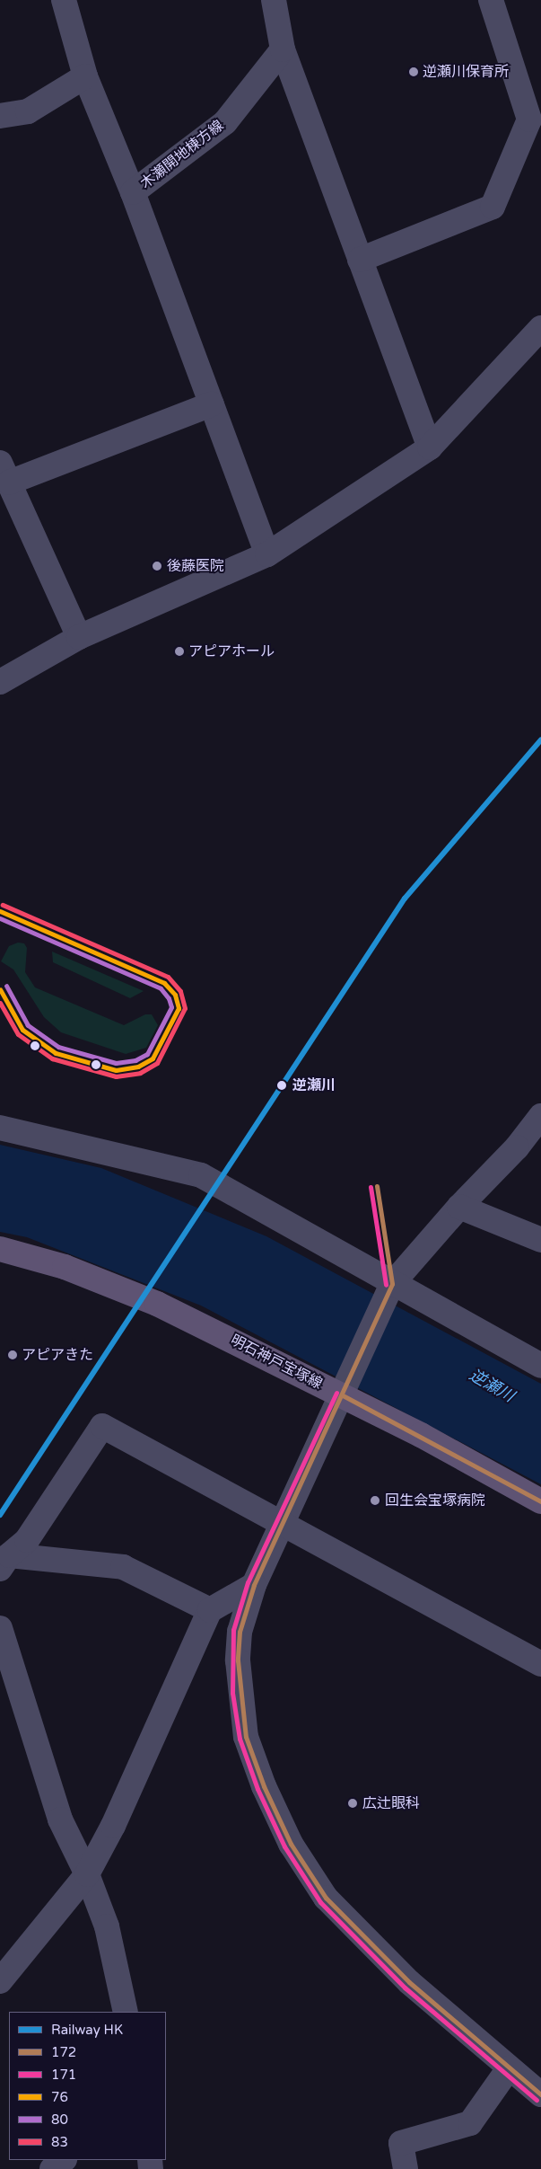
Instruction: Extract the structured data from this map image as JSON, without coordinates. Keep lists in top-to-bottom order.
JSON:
{
  "streets": {
    "main road": ["明石神戸宝塚線"],
    "street": ["木瀬開地棟方線"]
  },
  "water": ["逆瀬川"],
  "places": [
    "逆瀬川保育所",
    "後藤医院",
    "アピアホール",
    "逆瀬川",
    "アピアきた",
    "回生会宝塚病院",
    "広辻眼科"
  ],
  "lines": [
    "rail line HK",
    "transit line 83",
    "transit line 76",
    "transit line 80",
    "transit line 172",
    "transit line 171"
  ],
  "legend": [
    "Railway HK",
    "172",
    "171",
    "76",
    "80",
    "83"
  ]
}
